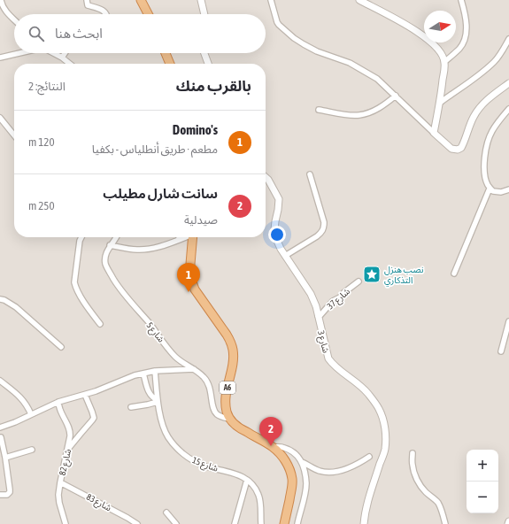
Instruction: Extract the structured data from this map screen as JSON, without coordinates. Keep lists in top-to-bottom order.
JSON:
{
  "streets": {
    "highway": ["A6"],
    "street": [
      "شارع 37",
      "شارع 5",
      "شارع 3",
      "شارع 82",
      "شارع 15",
      "شارع 83"
    ]
  },
  "crossings": [
    ["شارع 37", "شارع 3"],
    ["شارع 5", "A6"],
    ["شارع 82", "شارع 83"]
  ],
  "places": {
    "place": ["نصب هنزل التذكاري"]
  },
  "north": "right",
  "page": {
    "search": "ابحث هنا",
    "heading": ["بالقرب منك", "النتائج: 2"],
    "list": [
      {
        "mark": "1",
        "name": "Domino's",
        "note": "مطعم · طريق أنطلياس - بكفيا",
        "value": "120 m"
      },
      {
        "mark": "2",
        "name": "سانت شارل مطيلب",
        "note": "صيدلية",
        "value": "250 m"
      }
    ],
    "pins": ["1", "2"],
    "map_buttons": ["+", "−"]
  }
}
